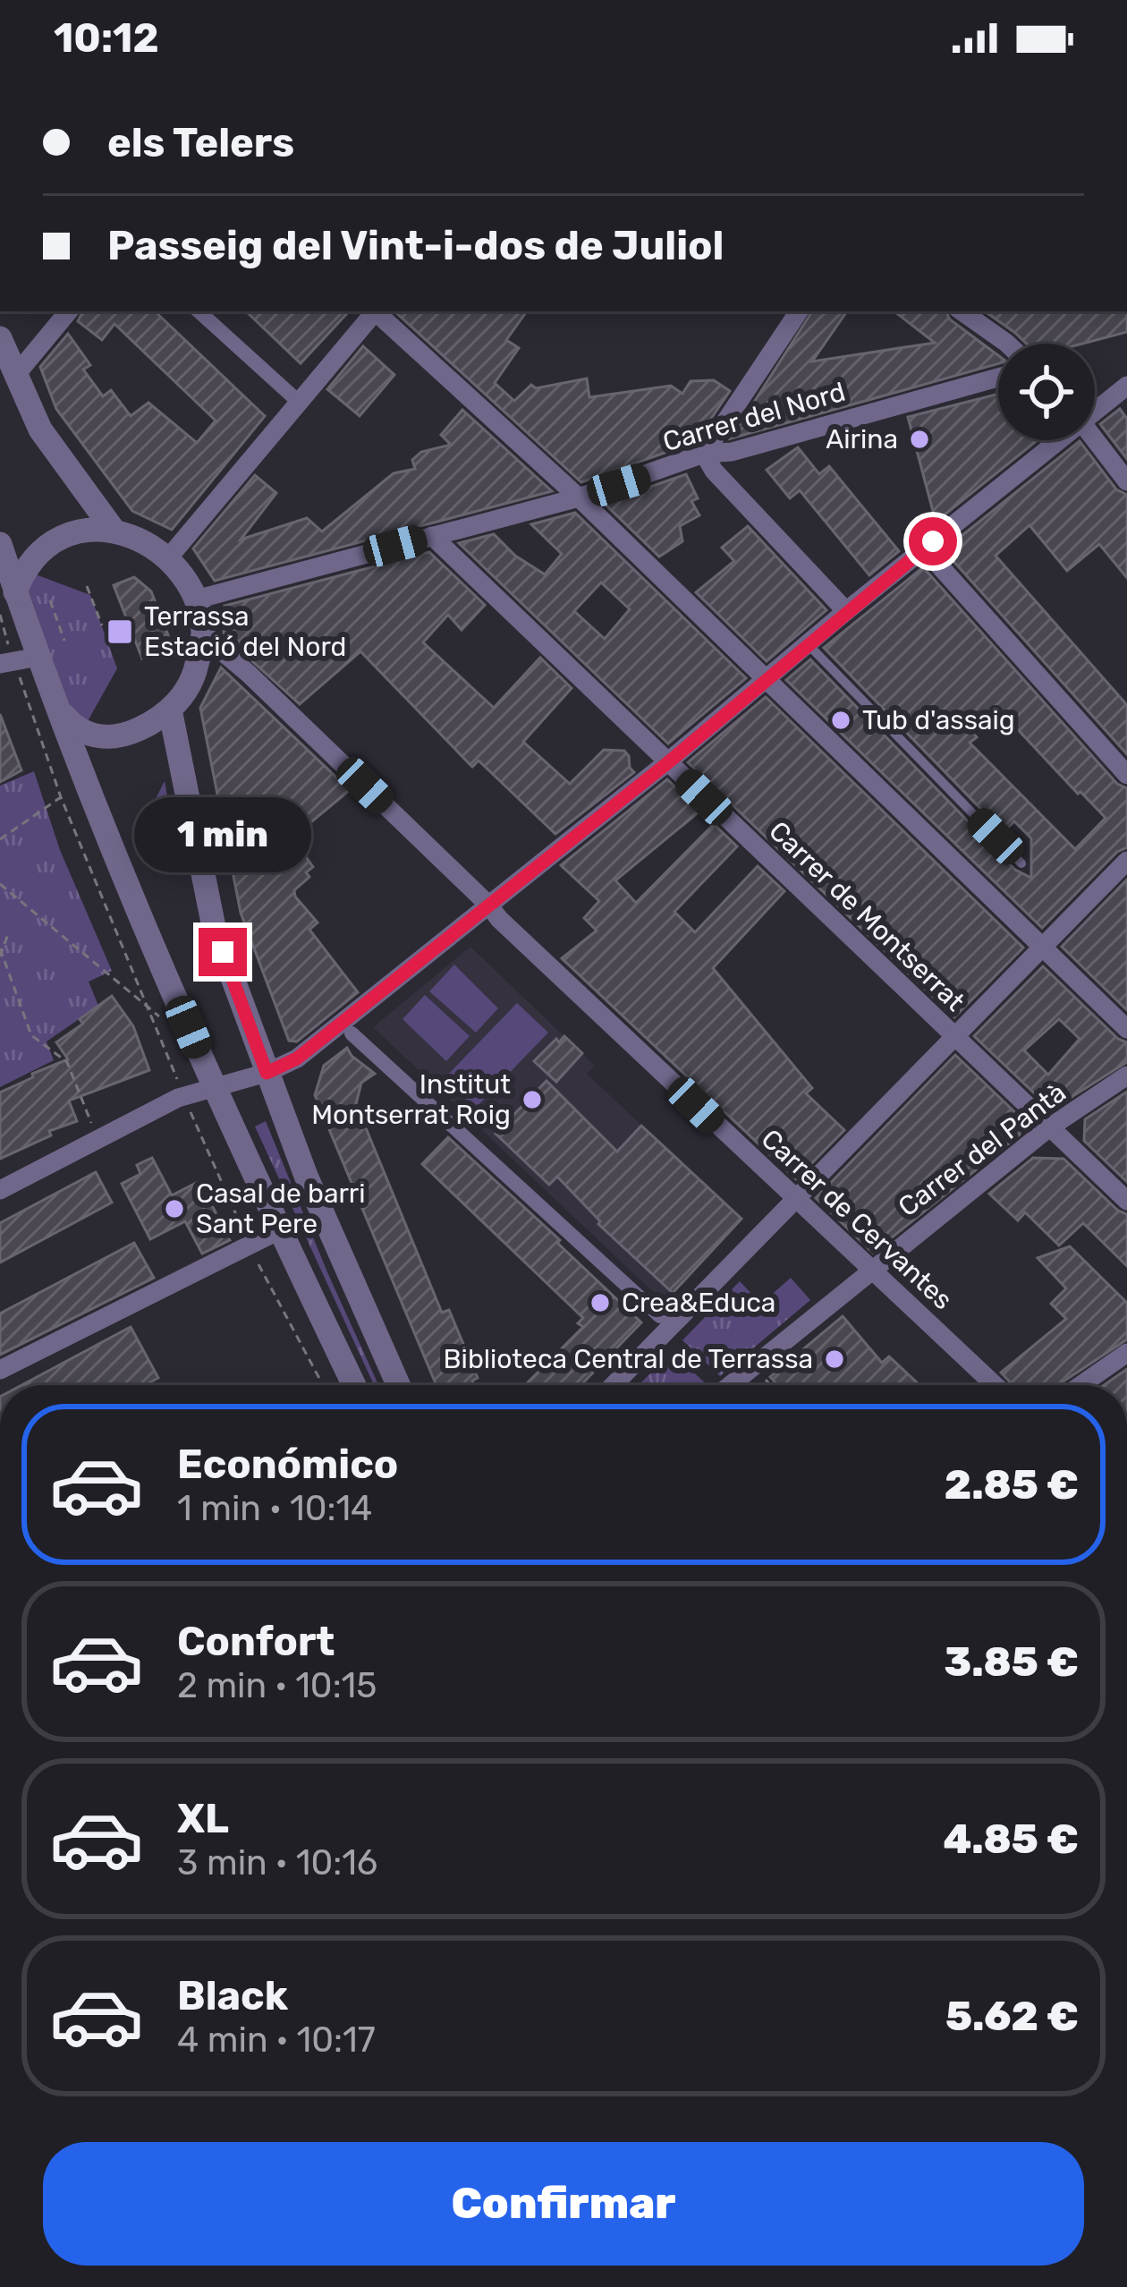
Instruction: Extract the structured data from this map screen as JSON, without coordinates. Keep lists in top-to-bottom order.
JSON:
{
  "streets": {
    "street": [
      "Carrer del Nord",
      "Carrer de Montserrat",
      "Carrer del Pantà",
      "Carrer de Cervantes"
    ]
  },
  "crossings": [
    ["Carrer del Nord", "Carrer de Montserrat"],
    ["Carrer del Nord", "Carrer de Cervantes"],
    ["Carrer de Montserrat", "Carrer del Pantà"],
    ["Carrer del Pantà", "Carrer de Cervantes"]
  ],
  "places": {
    "other": [
      "Airina",
      "Tub d'assaig",
      "Institut Montserrat Roig",
      "Casal de barri Sant Pere",
      "Crea&Educa",
      "Biblioteca Central de Terrassa"
    ],
    "transit": ["Terrassa Estació del Nord"]
  },
  "page": {
    "status": "10:12",
    "banner": ["els Telers", "Passeig del Vint-i-dos de Juliol"],
    "bubble": "1 min",
    "list": [
      {
        "name": "Económico",
        "note": "1 min · 10:14",
        "value": "2.85 €"
      },
      {
        "name": "Confort",
        "note": "2 min · 10:15",
        "value": "3.85 €"
      },
      {
        "name": "XL",
        "note": "3 min · 10:16",
        "value": "4.85 €"
      },
      {
        "name": "Black",
        "note": "4 min · 10:17",
        "value": "5.62 €"
      }
    ],
    "buttons": "Confirmar"
  }
}
